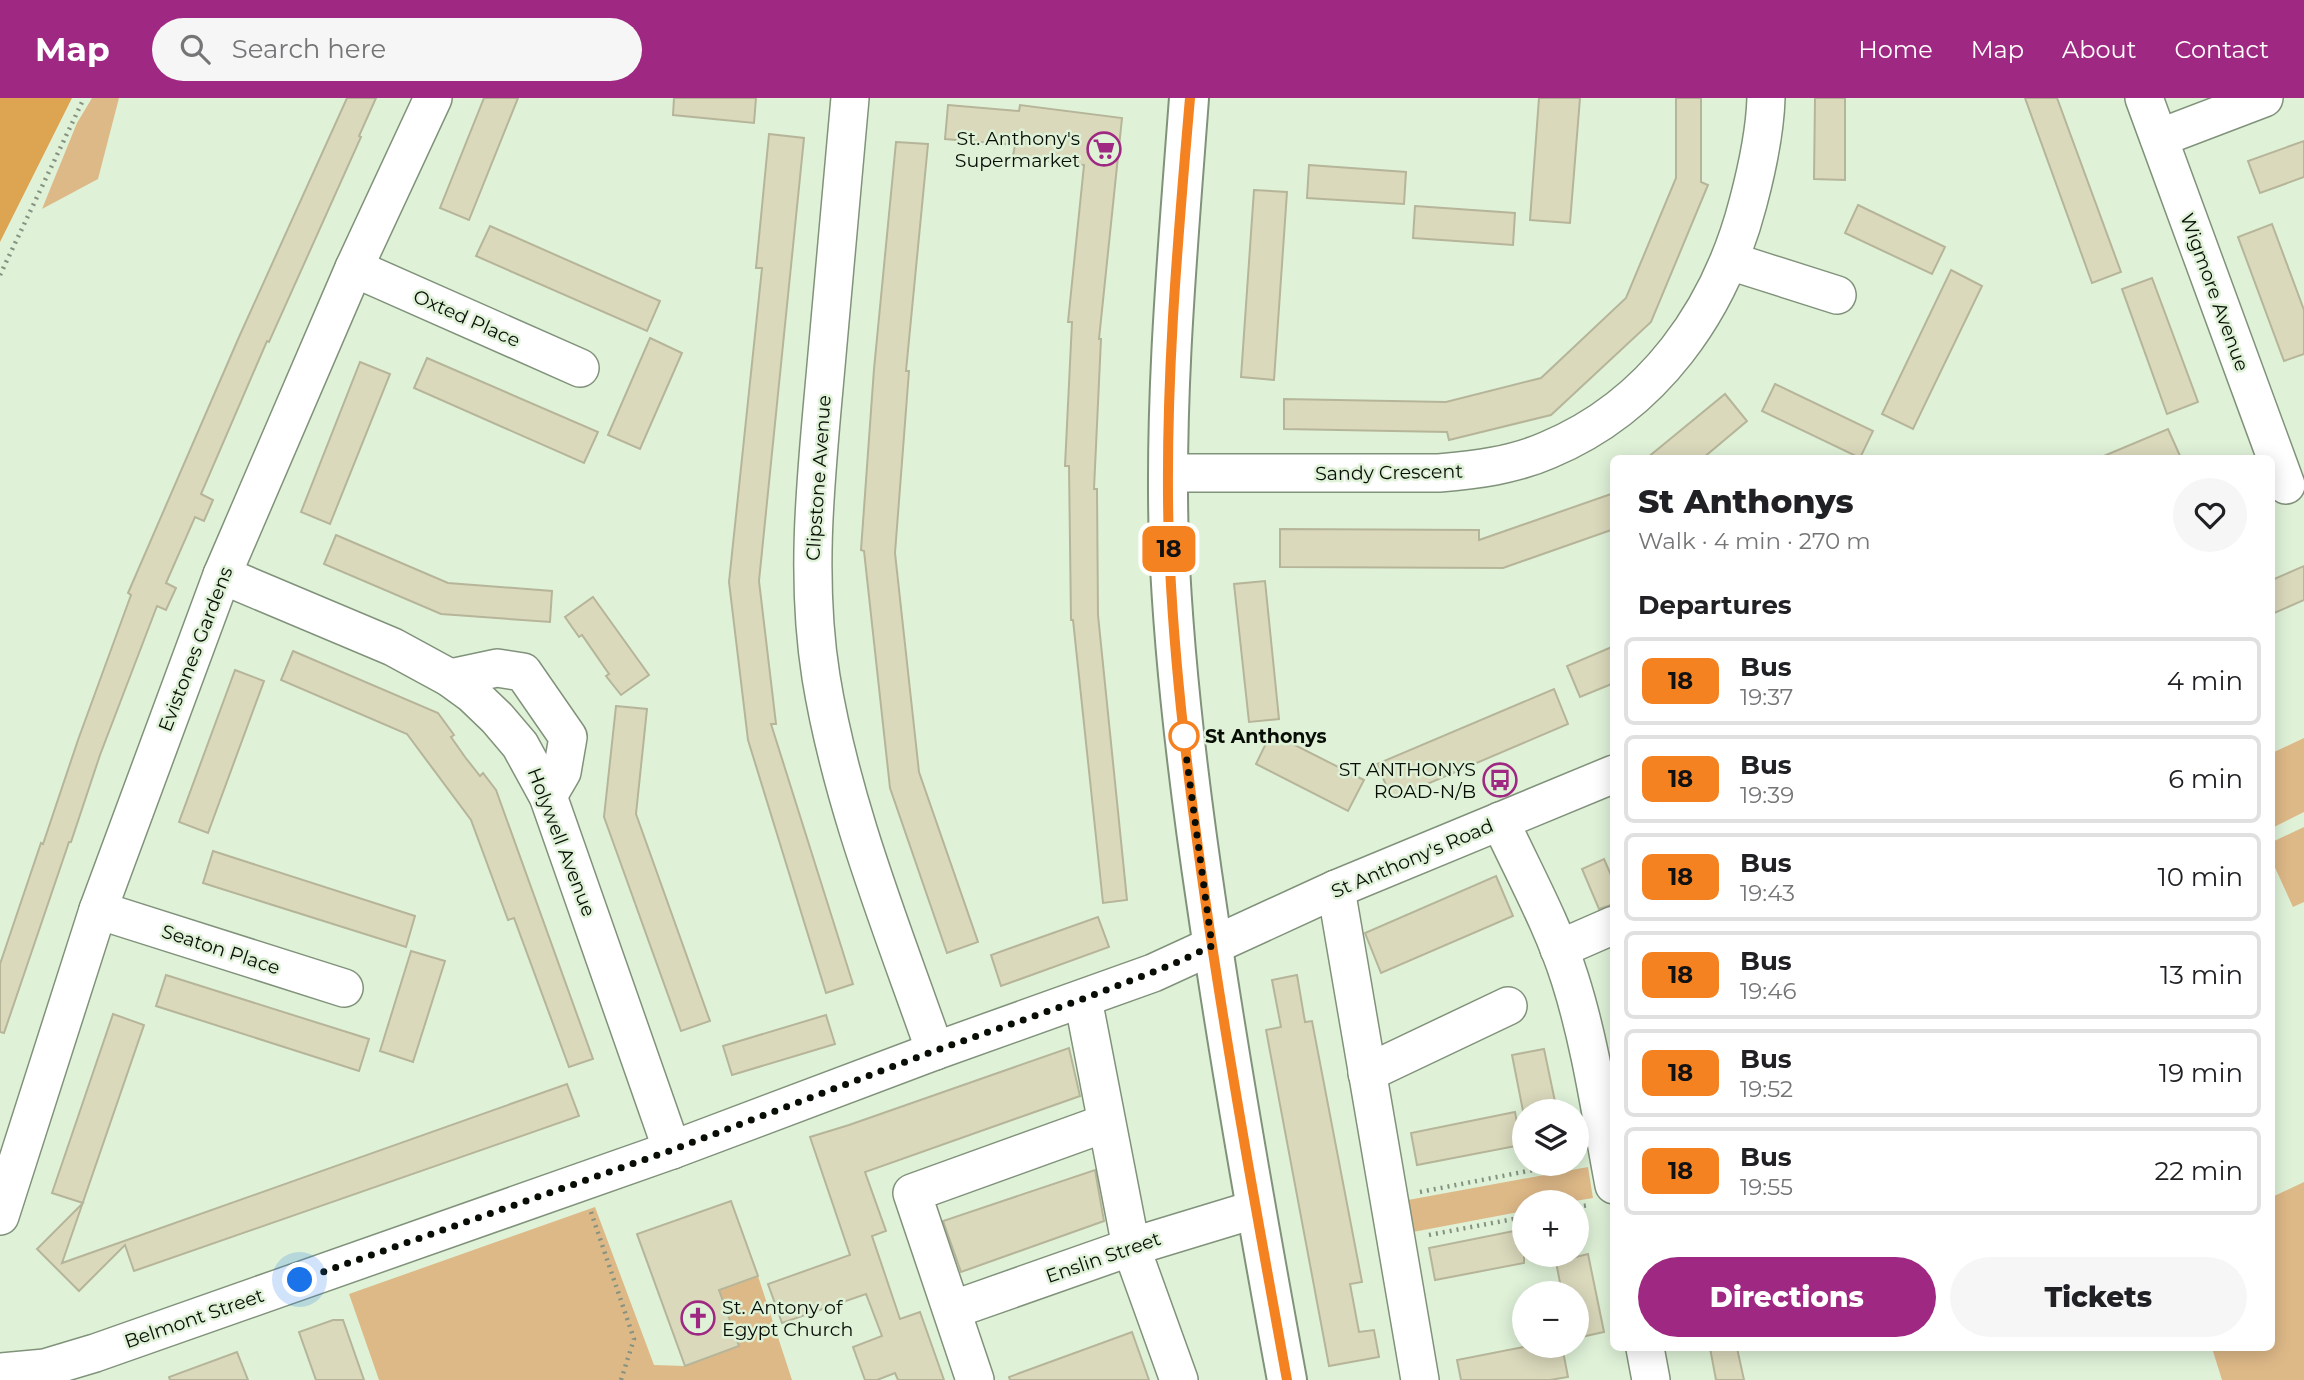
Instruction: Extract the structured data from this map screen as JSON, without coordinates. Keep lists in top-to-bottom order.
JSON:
{
  "streets": {
    "street": [
      "Wigmore Avenue",
      "Oxted Place",
      "Sandy Crescent",
      "Clipstone Avenue",
      "Evistones Gardens",
      "Holywell Avenue",
      "St Anthony's Road",
      "Seaton Place",
      "Enslin Street",
      "Belmont Street"
    ]
  },
  "crossings": [
    ["Oxted Place", "Evistones Gardens"],
    ["Clipstone Avenue", "Belmont Street"],
    ["Evistones Gardens", "Holywell Avenue"],
    ["Evistones Gardens", "Seaton Place"],
    ["Holywell Avenue", "Belmont Street"],
    ["St Anthony's Road", "Belmont Street"]
  ],
  "places": {
    "supermarket": ["St. Anthony's Supermarket"],
    "other": ["St Anthonys"],
    "bus stop": ["ST ANTHONYS ROAD-N/B"],
    "church": ["St. Antony of Egypt Church"]
  },
  "lines": ["bus line 18"],
  "page": {
    "header": "Map",
    "search": "Search here",
    "nav": [
      "Home",
      "Map",
      "About",
      "Contact"
    ],
    "on_map": "18",
    "heading": [
      ["St Anthonys", "Walk · 4 min · 270 m"],
      "Departures"
    ],
    "list": [
      {
        "mark": "18",
        "name": "Bus",
        "note": "19:37",
        "value": "4 min"
      },
      {
        "mark": "18",
        "name": "Bus",
        "note": "19:39",
        "value": "6 min"
      },
      {
        "mark": "18",
        "name": "Bus",
        "note": "19:43",
        "value": "10 min"
      },
      {
        "mark": "18",
        "name": "Bus",
        "note": "19:46",
        "value": "13 min"
      },
      {
        "mark": "18",
        "name": "Bus",
        "note": "19:52",
        "value": "19 min"
      },
      {
        "mark": "18",
        "name": "Bus",
        "note": "19:55",
        "value": "22 min"
      }
    ],
    "map_buttons": ["+", "−"],
    "buttons": ["Directions", "Tickets"]
  }
}
